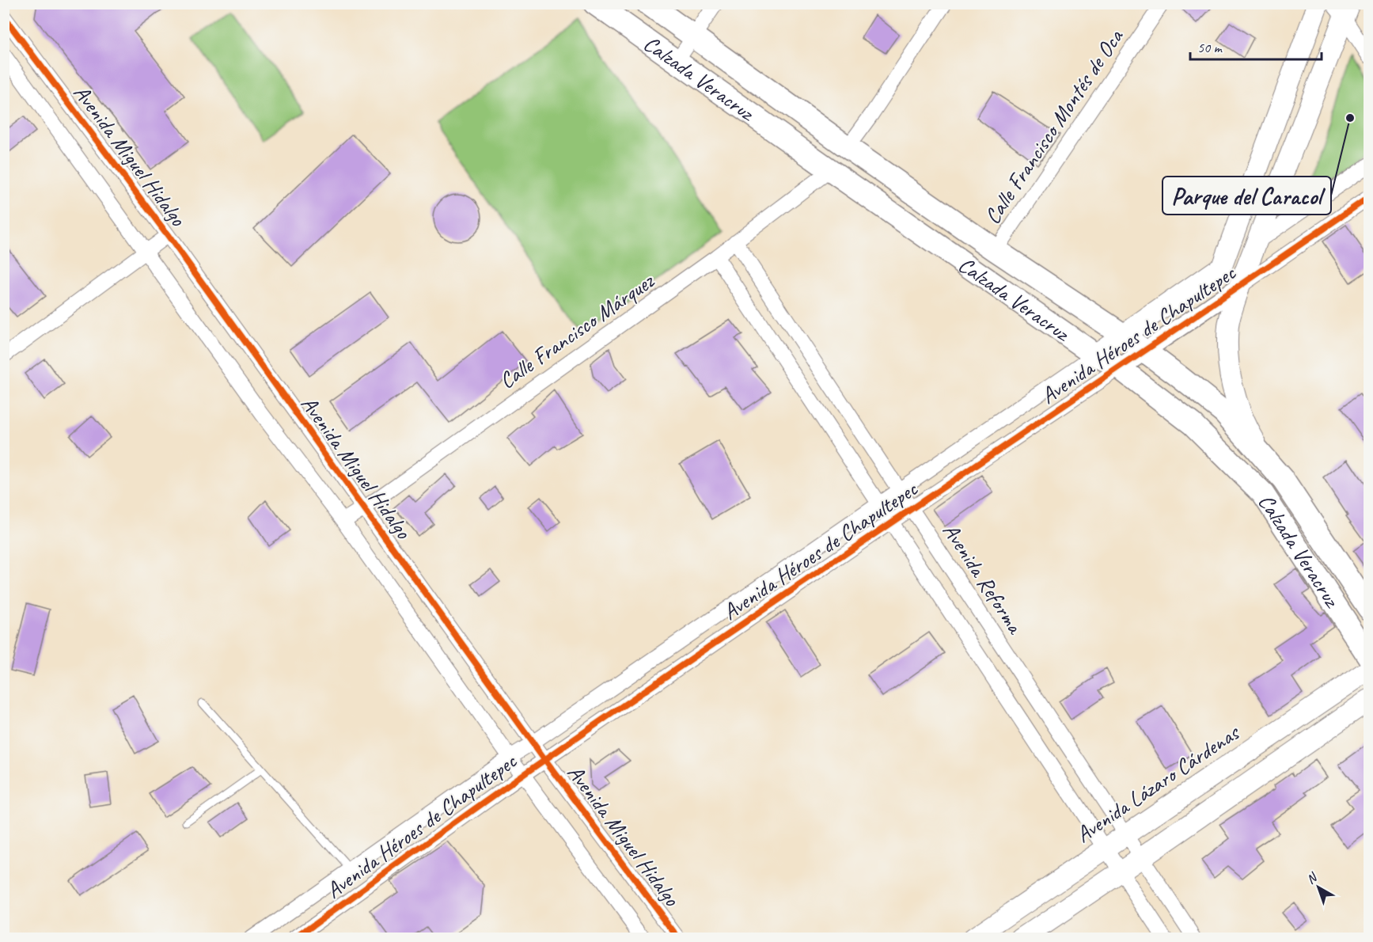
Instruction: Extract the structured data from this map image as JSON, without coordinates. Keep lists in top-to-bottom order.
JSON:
{
  "streets": {
    "main road": ["Calzada Veracruz", "Avenida Héroes de Chapultepec", "Avenida Lázaro Cárdenas"],
    "street": [
      "Calle Francisco Montés de Oca",
      "Avenida Miguel Hidalgo",
      "Calle Francisco Márquez",
      "Avenida Reforma"
    ]
  },
  "crossings": [
    ["Calzada Veracruz", "Calle Francisco Montés de Oca"],
    ["Calzada Veracruz", "Calle Francisco Márquez"],
    ["Calzada Veracruz", "Avenida Héroes de Chapultepec"],
    ["Avenida Miguel Hidalgo", "Calle Francisco Márquez"],
    ["Avenida Miguel Hidalgo", "Avenida Héroes de Chapultepec"],
    ["Calle Francisco Márquez", "Avenida Reforma"],
    ["Avenida Héroes de Chapultepec", "Avenida Reforma"],
    ["Avenida Reforma", "Avenida Lázaro Cárdenas"]
  ],
  "places": ["Parque del Caracol"],
  "scale_bar": "50 m",
  "north": "top left"
}
